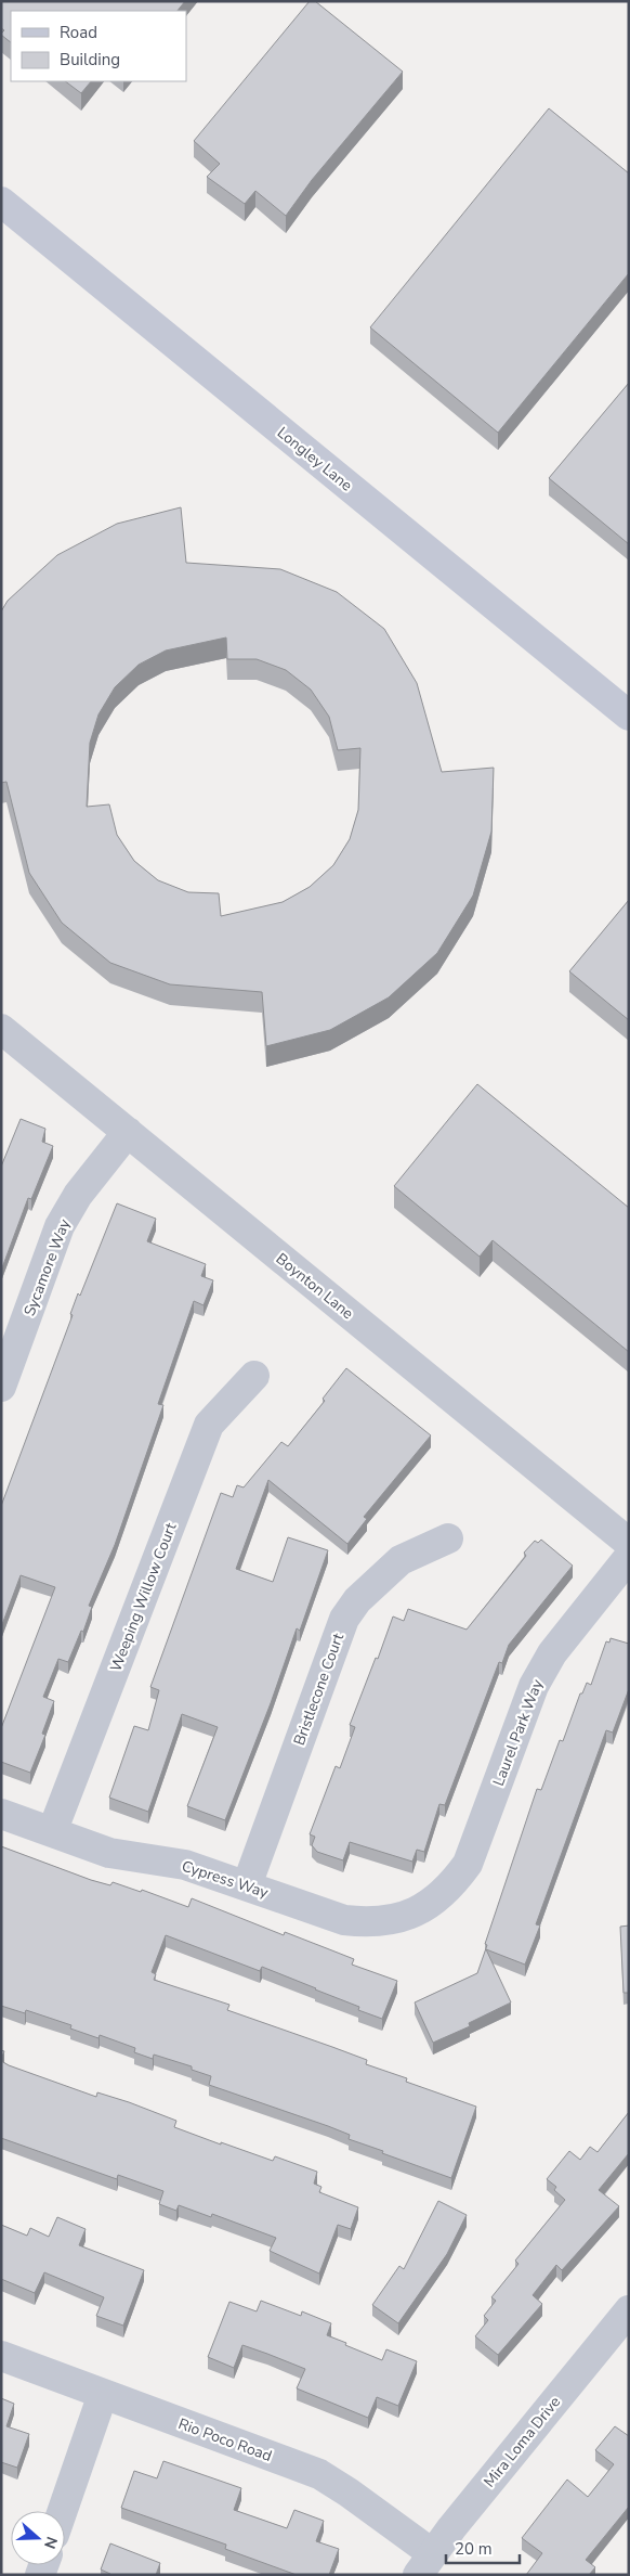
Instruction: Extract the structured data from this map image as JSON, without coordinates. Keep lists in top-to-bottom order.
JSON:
{
  "streets": {
    "main road": ["Longley Lane"],
    "street": [
      "Sycamore Way",
      "Boynton Lane",
      "Weeping Willow Court",
      "Bristlecone Court",
      "Laurel Park Way",
      "Cypress Way",
      "Rio Poco Road",
      "Mira Loma Drive"
    ]
  },
  "crossings": [
    ["Sycamore Way", "Boynton Lane"],
    ["Weeping Willow Court", "Cypress Way"],
    ["Bristlecone Court", "Cypress Way"],
    ["Laurel Park Way", "Cypress Way"],
    ["Rio Poco Road", "Mira Loma Drive"]
  ],
  "legend": ["Road", "Building"],
  "scale_bar": "20 m",
  "north": "right"
}
